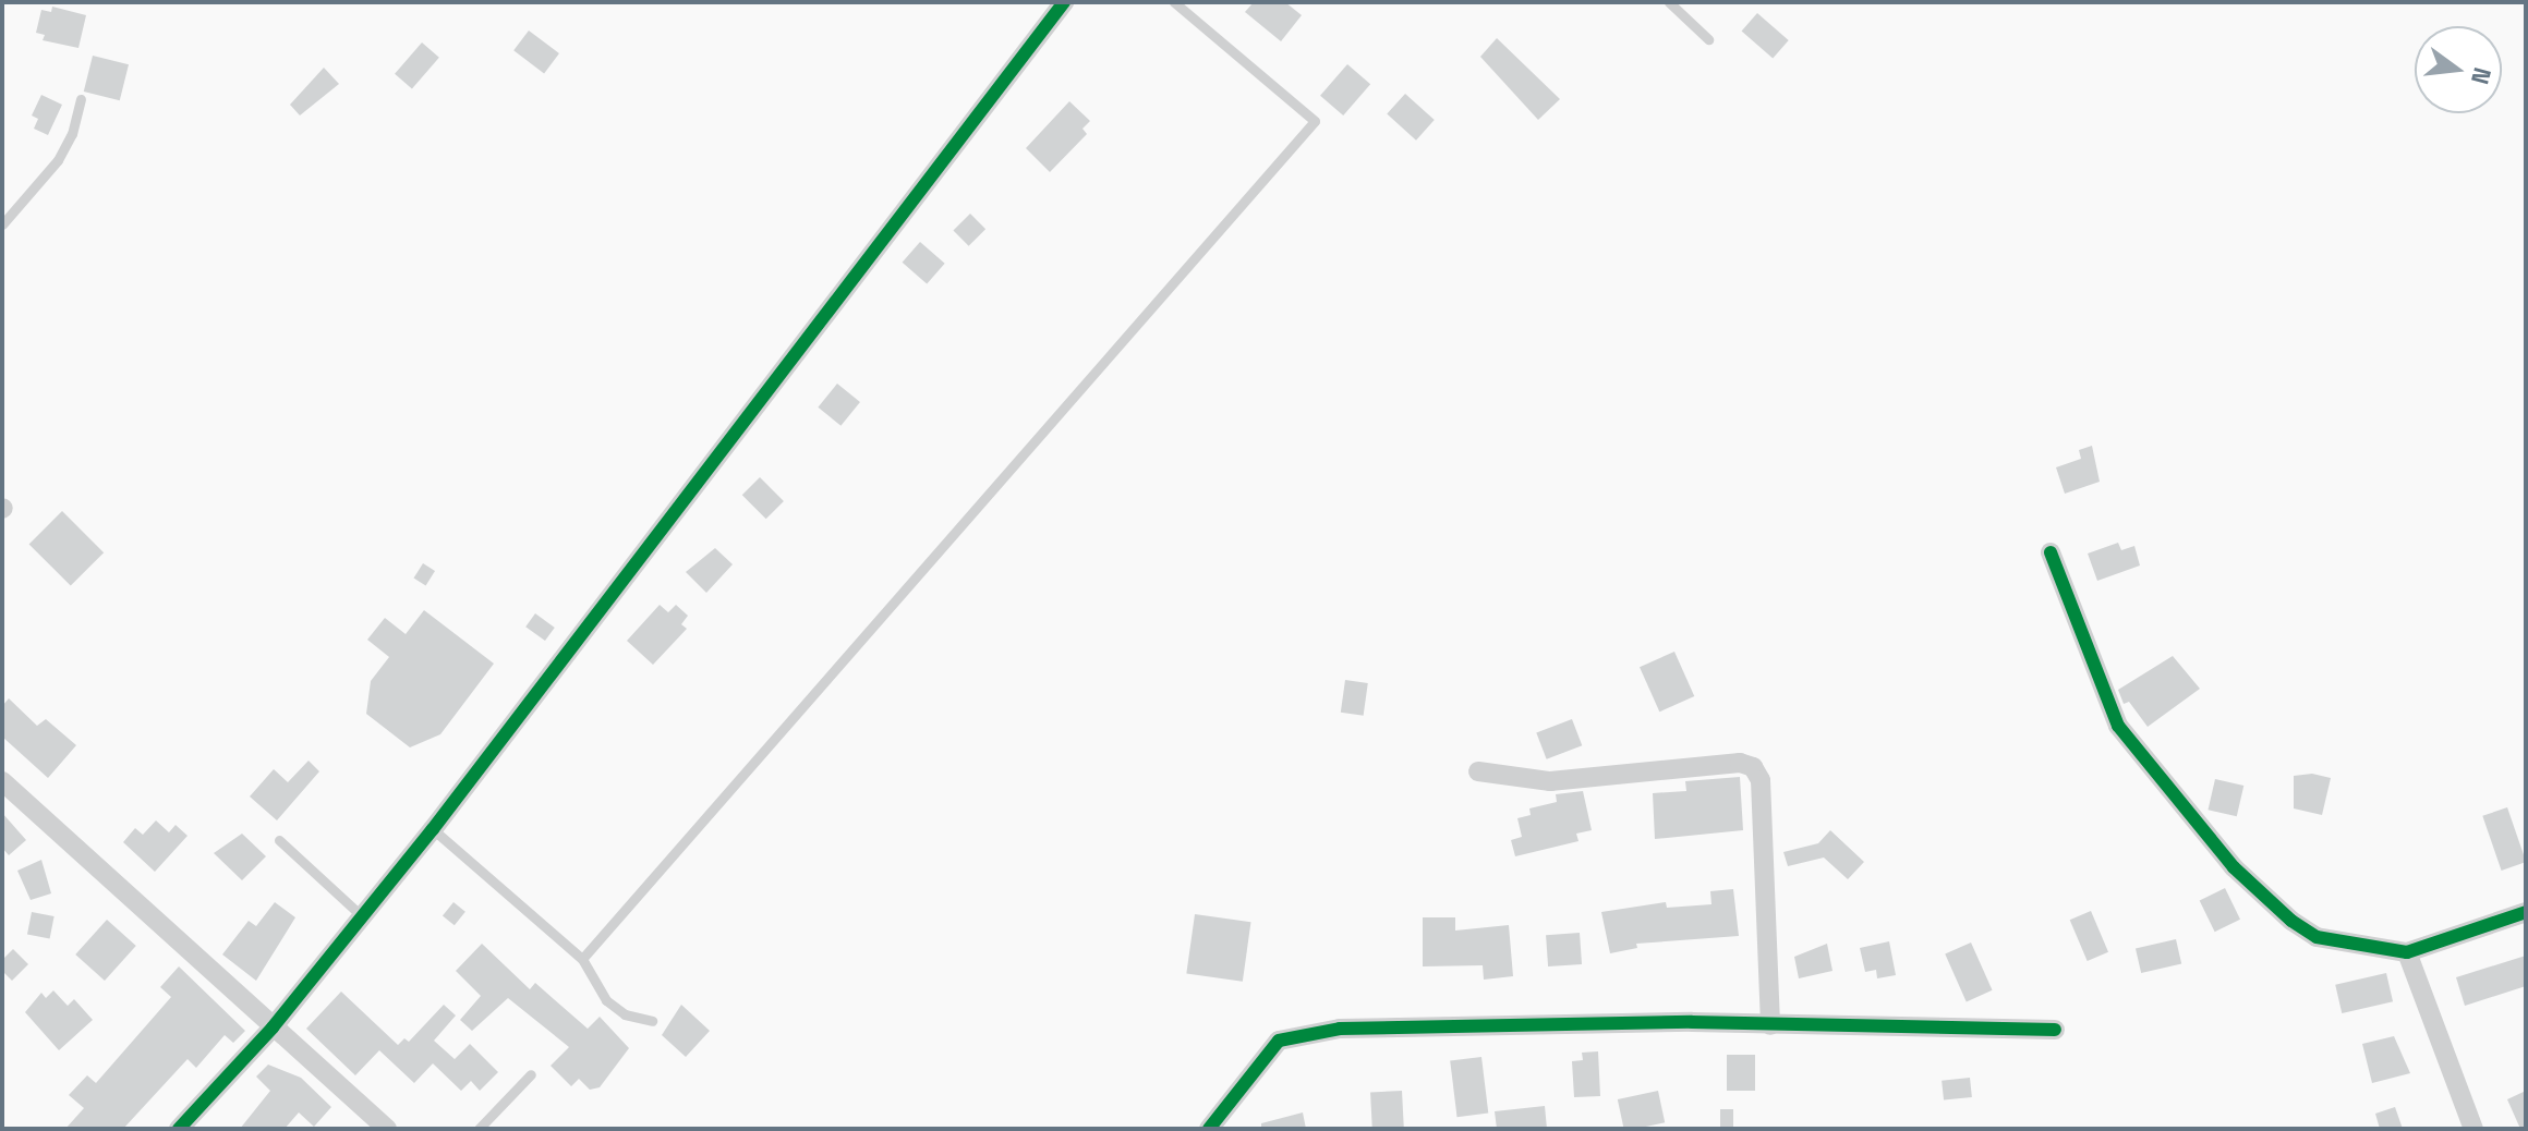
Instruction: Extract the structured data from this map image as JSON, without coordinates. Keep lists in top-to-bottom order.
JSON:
{
  "north": "right"
}
